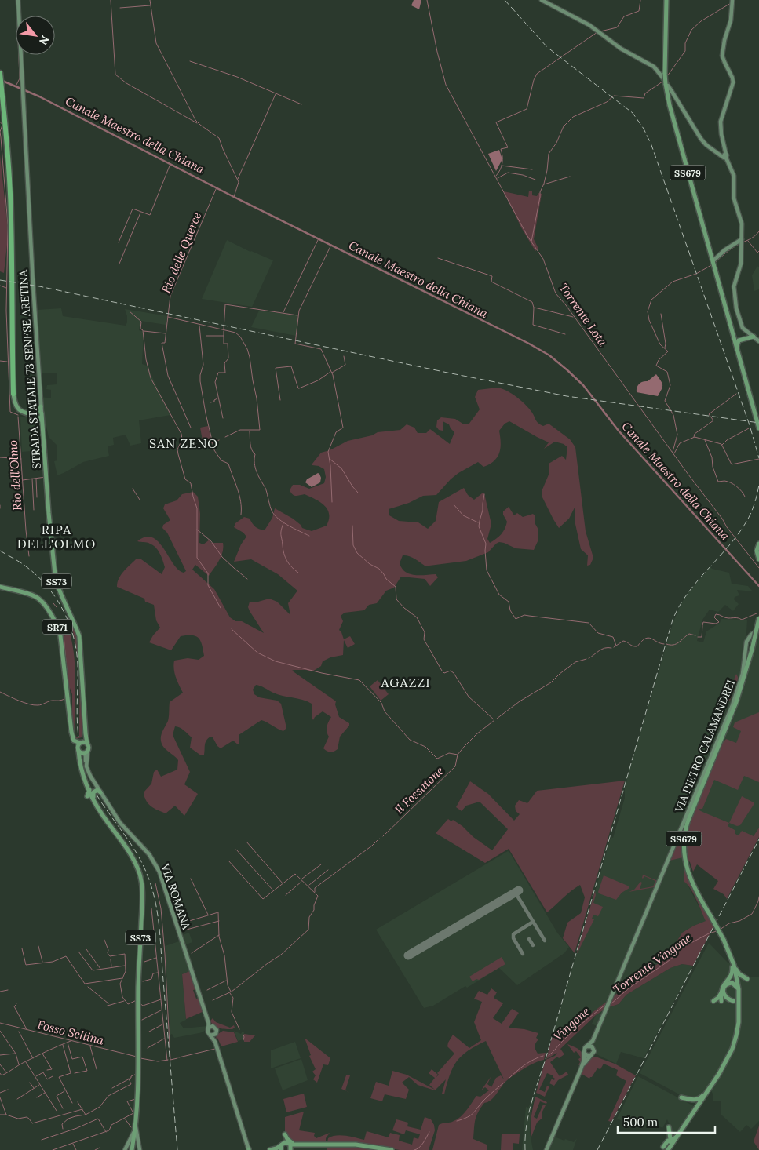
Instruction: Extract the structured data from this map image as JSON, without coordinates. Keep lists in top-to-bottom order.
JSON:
{
  "streets": {
    "main road": [
      "SS679",
      "STRADA STATALE 73 SENESE ARETINA",
      "SS73",
      "SR71",
      "VIA PIETRO CALAMANDREI",
      "VIA ROMANA"
    ]
  },
  "crossings": [
    ["STRADA STATALE 73 SENESE ARETINA", "SS73"],
    ["STRADA STATALE 73 SENESE ARETINA", "SR71"],
    ["STRADA STATALE 73 SENESE ARETINA", "VIA ROMANA"],
    ["SS73", "SR71"],
    ["SS73", "VIA ROMANA"],
    ["SR71", "VIA ROMANA"]
  ],
  "districts": ["SAN ZENO", "RIPA DELL'OLMO", "AGAZZI"],
  "water": [
    "Canale Maestro della Chiana",
    "Rio delle Querce",
    "Torrente Lota",
    "Rio dell'Olmo",
    "Il Fossatone",
    "Torrente Vingone",
    "Vingone",
    "Fosso Sellina"
  ],
  "scale_bar": "500 m",
  "north": "bottom right"
}
